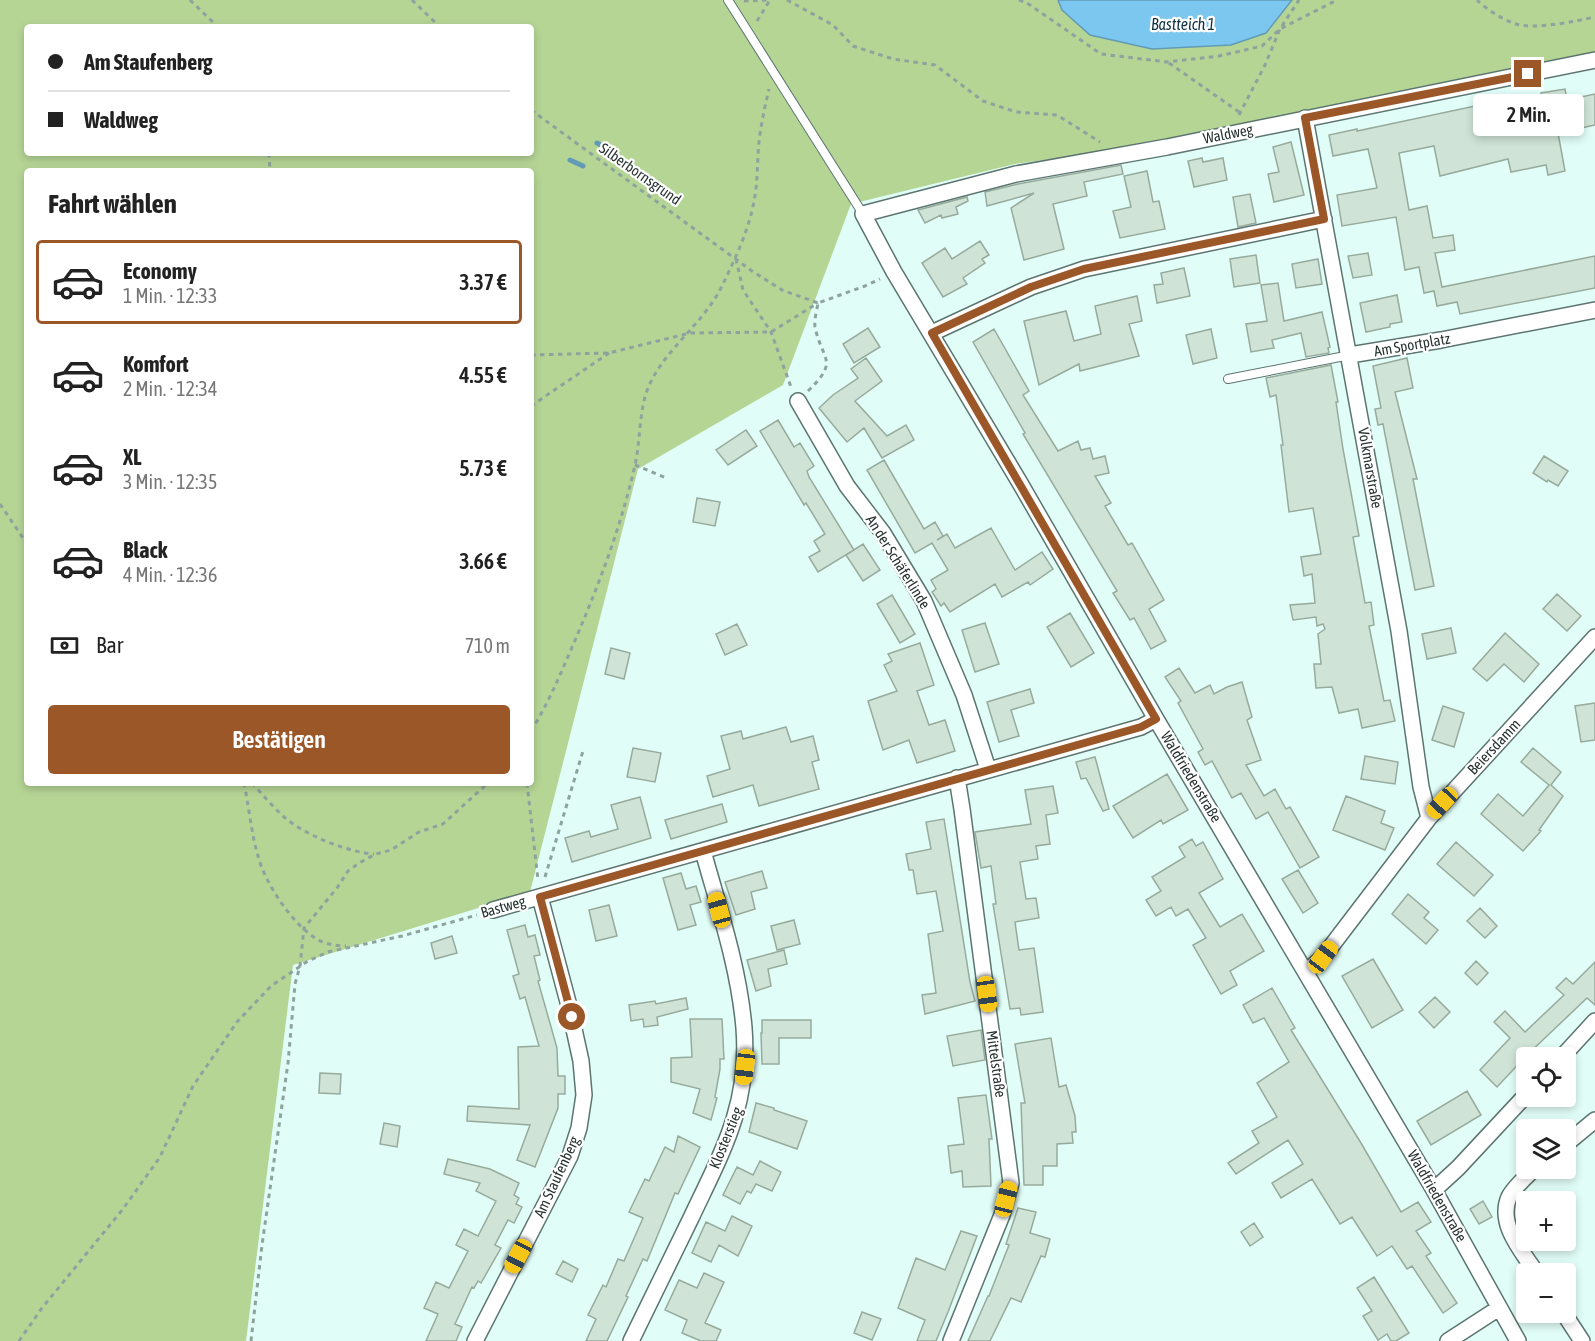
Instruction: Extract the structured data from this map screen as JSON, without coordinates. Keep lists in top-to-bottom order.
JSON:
{
  "streets": {
    "street": [
      "Waldweg",
      "Am Sportplatz",
      "Volkmarstraße",
      "An der Schäferlinde",
      "Beiersdamm",
      "Waldfriedenstraße",
      "Bastweg",
      "Mittelstraße",
      "Klosterstieg",
      "Am Staufenberg"
    ],
    "path": ["Silberbornsgrund"]
  },
  "crossings": [
    ["Waldweg", "Volkmarstraße"],
    ["Waldweg", "Waldfriedenstraße"],
    ["Am Sportplatz", "Volkmarstraße"],
    ["Volkmarstraße", "Beiersdamm"],
    ["An der Schäferlinde", "Bastweg"],
    ["Beiersdamm", "Waldfriedenstraße"],
    ["Waldfriedenstraße", "Bastweg"],
    ["Bastweg", "Mittelstraße"],
    ["Bastweg", "Klosterstieg"],
    ["Bastweg", "Am Staufenberg"]
  ],
  "water": ["Bastteich 1"],
  "page": {
    "banner": ["Am Staufenberg", "Waldweg"],
    "bubble": "2 Min.",
    "heading": "Fahrt wählen",
    "list": [
      {
        "name": "Economy",
        "note": "1 Min. · 12:33",
        "value": "3.37 €"
      },
      {
        "name": "Komfort",
        "note": "2 Min. · 12:34",
        "value": "4.55 €"
      },
      {
        "name": "XL",
        "note": "3 Min. · 12:35",
        "value": "5.73 €"
      },
      {
        "name": "Black",
        "note": "4 Min. · 12:36",
        "value": "3.66 €"
      }
    ],
    "pay": ["Bar", "710 m"],
    "buttons": "Bestätigen",
    "map_buttons": ["+", "−"]
  }
}
